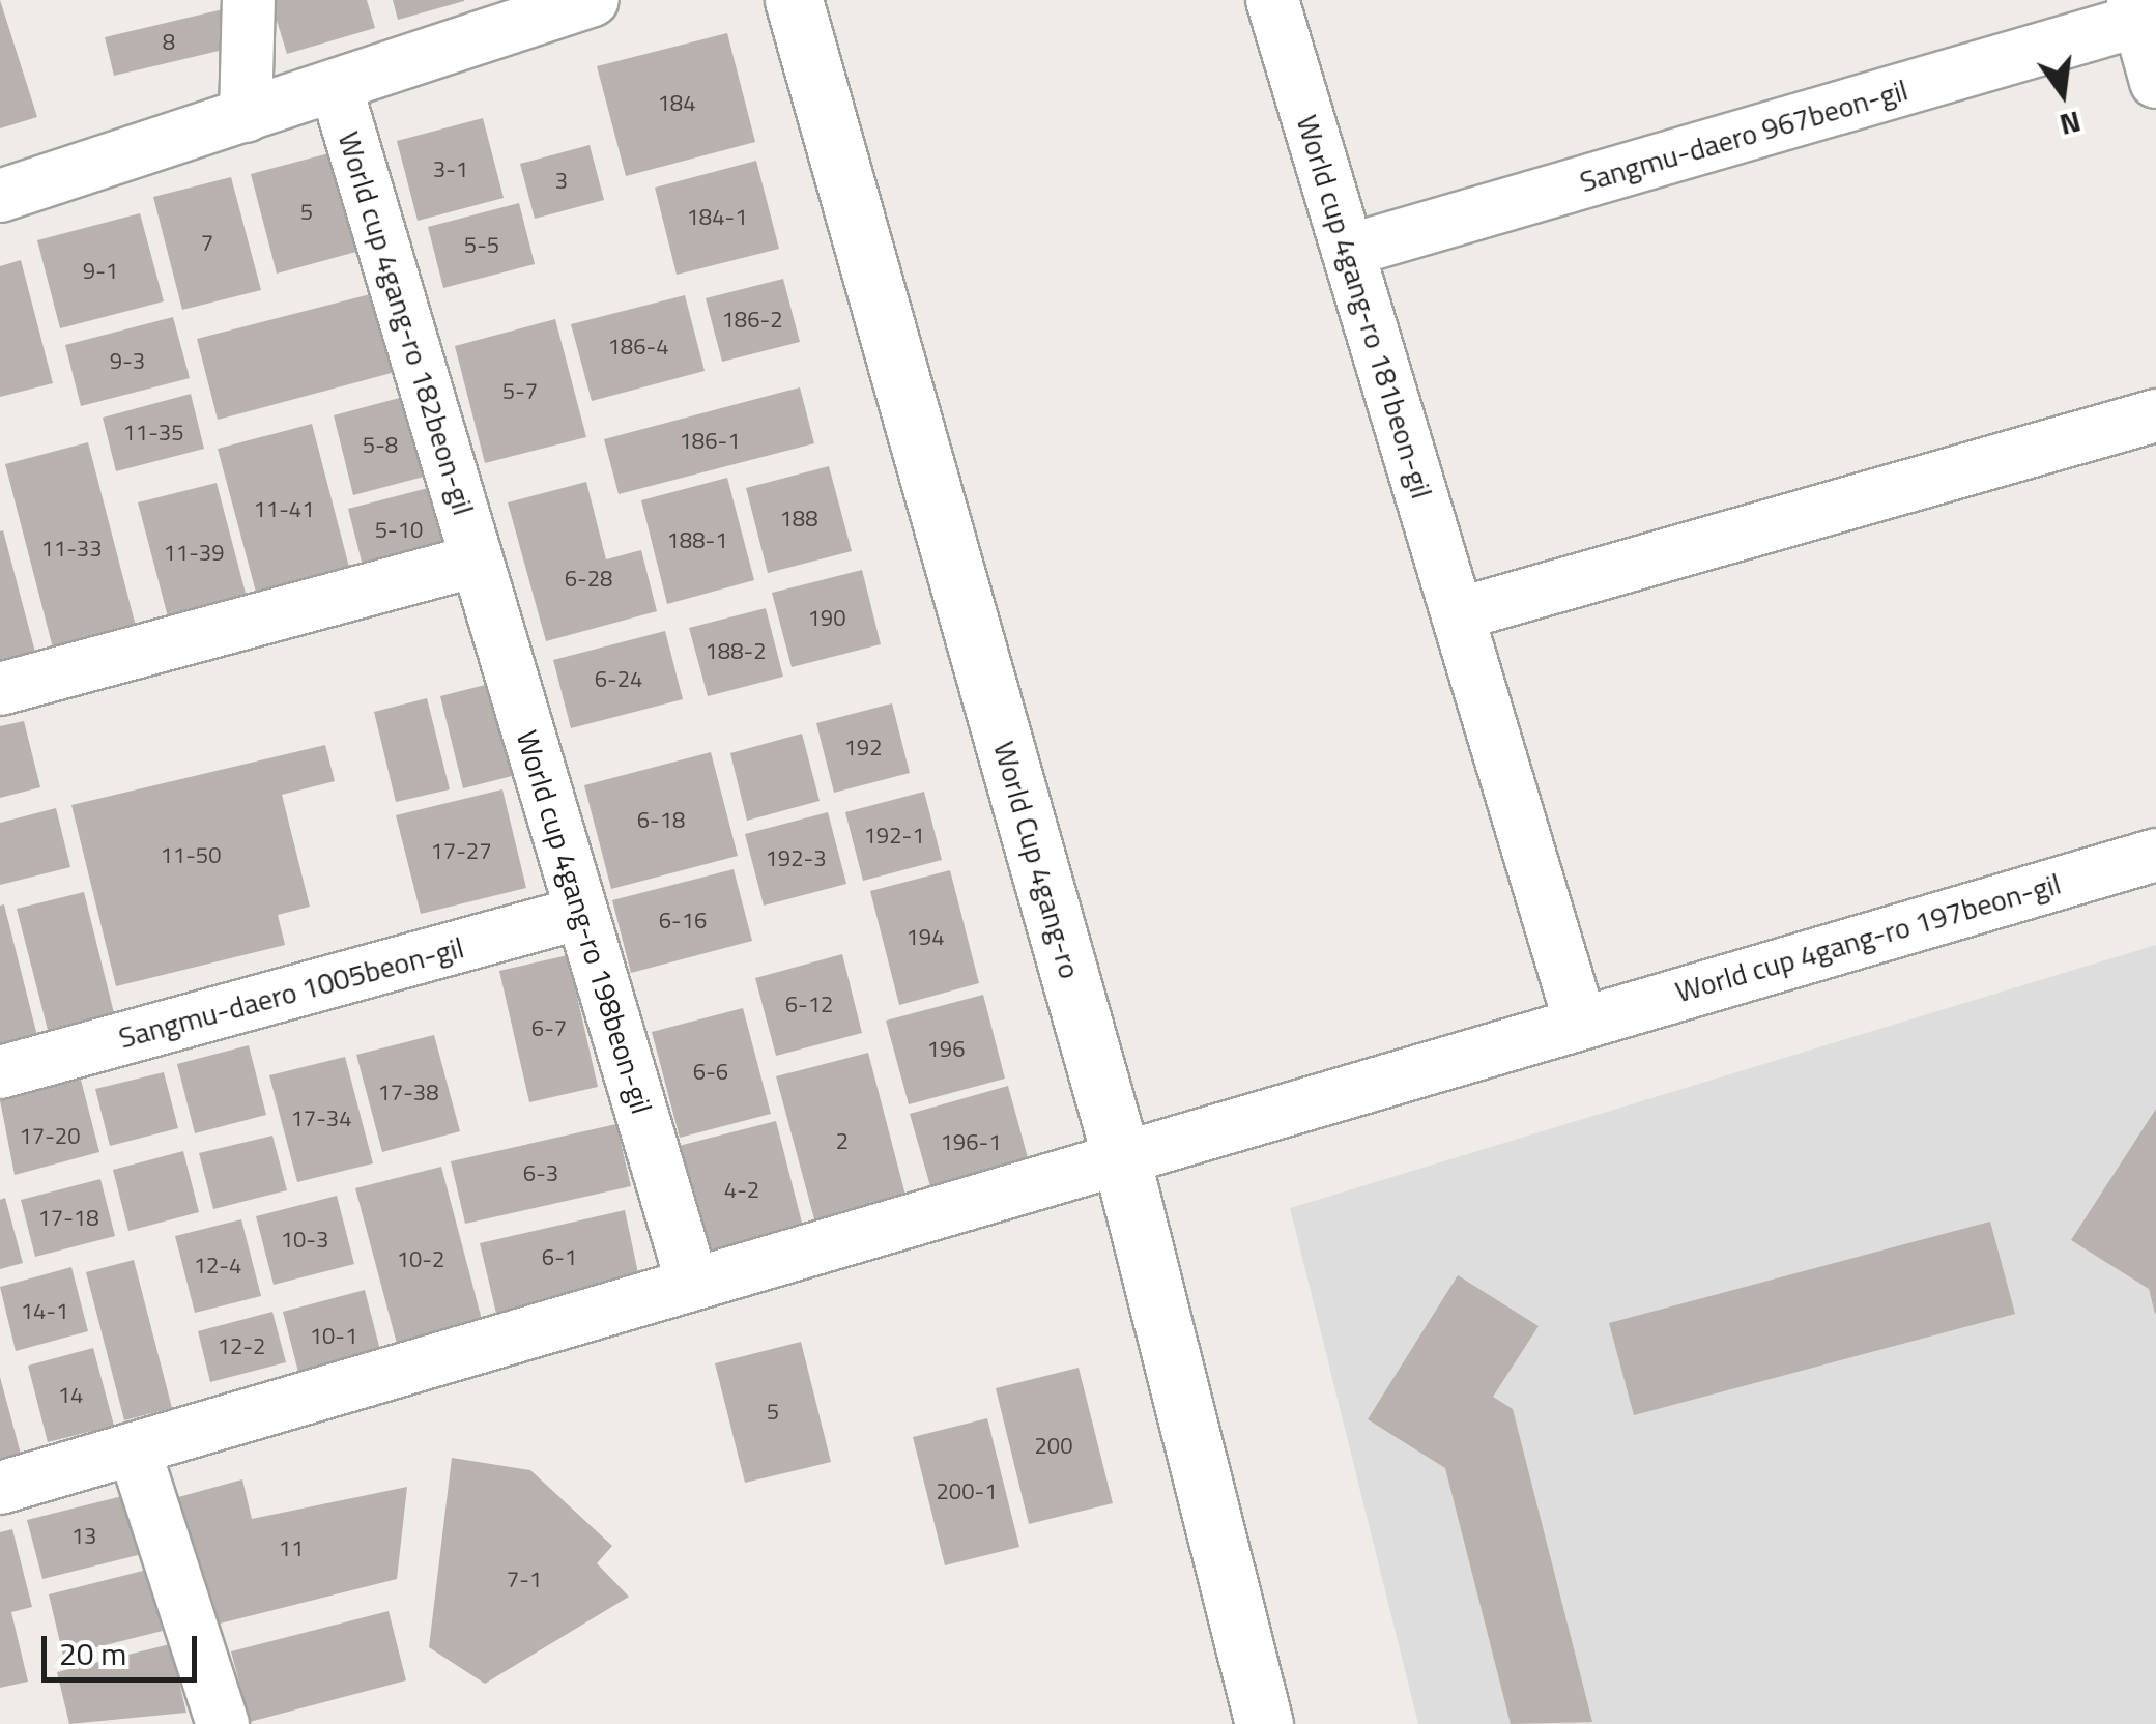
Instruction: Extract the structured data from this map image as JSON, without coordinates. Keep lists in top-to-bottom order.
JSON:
{
  "streets": {
    "street": [
      "Sangmu-daero 967beon-gil",
      "World cup 4gang-ro 181beon-gil",
      "World cup 4gang-ro 182beon-gil",
      "World Cup 4gang-ro",
      "World cup 4gang-ro 198beon-gil",
      "World cup 4gang-ro 197beon-gil",
      "Sangmu-daero 1005beon-gil"
    ]
  },
  "crossings": [
    ["Sangmu-daero 967beon-gil", "World cup 4gang-ro 181beon-gil"],
    ["World cup 4gang-ro 182beon-gil", "World cup 4gang-ro 198beon-gil"],
    ["World Cup 4gang-ro", "World cup 4gang-ro 197beon-gil"],
    ["World cup 4gang-ro 198beon-gil", "Sangmu-daero 1005beon-gil"]
  ],
  "house_numbers": [
    "8",
    "184",
    "3-1",
    "3",
    "5",
    "184-1",
    "7",
    "5-5",
    "9-1",
    "186-2",
    "186-4",
    "9-3",
    "5-7",
    "11-35",
    "186-1",
    "5-8",
    "11-41",
    "188",
    "5-10",
    "188-1",
    "11-33",
    "11-39",
    "6-28",
    "190",
    "188-2",
    "6-24",
    "192",
    "6-18",
    "192-1",
    "17-27",
    "11-50",
    "192-3",
    "6-16",
    "194",
    "6-12",
    "6-7",
    "196",
    "6-6",
    "17-38",
    "17-34",
    "17-20",
    "2",
    "196-1",
    "6-3",
    "4-2",
    "17-18",
    "10-3",
    "6-1",
    "10-2",
    "12-4",
    "14-1",
    "10-1",
    "12-2",
    "14",
    "5",
    "200",
    "200-1",
    "13",
    "11",
    "7-1"
  ],
  "scale_bar": "20 m",
  "north": "bottom"
}
